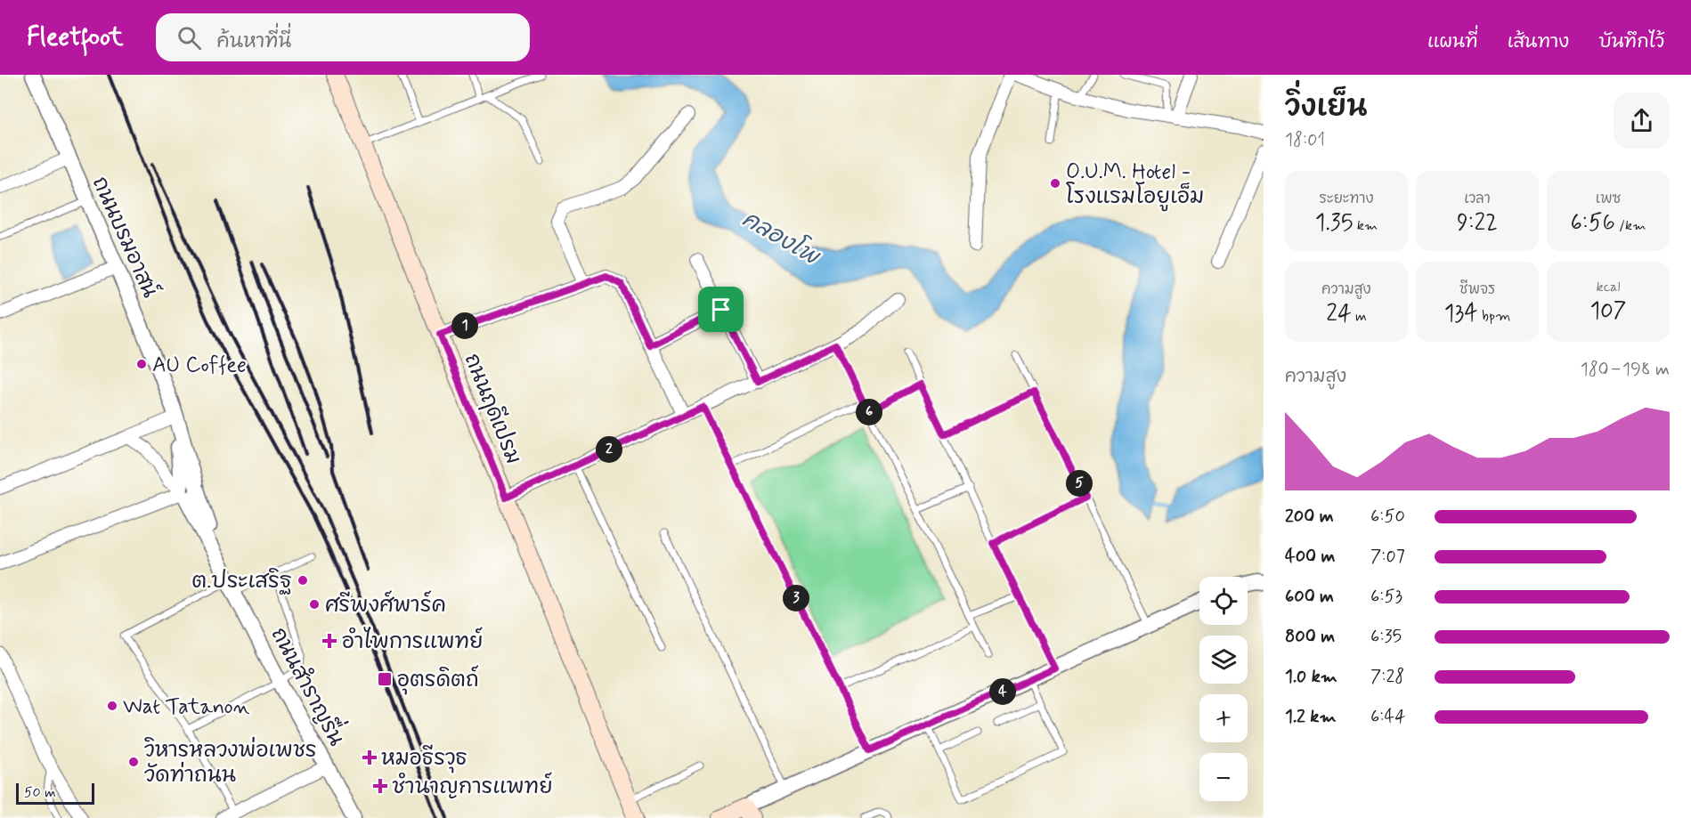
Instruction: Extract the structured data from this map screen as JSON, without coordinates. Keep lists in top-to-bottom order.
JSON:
{
  "streets": {
    "main road": ["ถนนฤดีเปรม"],
    "street": ["ถนนบรมอาสน์", "ถนนสำราญรื่น"]
  },
  "crossings": [
    ["ถนนบรมอาสน์", "ถนนสำราญรื่น"]
  ],
  "water": ["คลองโพ"],
  "places": {
    "other": [
      "O.U.M. Hotel - โรงแรมโอยูเอ็ม",
      "AU Coffee",
      "ต.ประเสริฐ",
      "ศรีพงศ์พาร์ค",
      "Wat Tatanon",
      "วิหารหลวงพ่อเพชร วัดท่าถนน"
    ],
    "health": ["อำไพการแพทย์", "หมอธีรวุธ", "ชำนาญการแพทย์"],
    "transit": ["อุตรดิตถ์"]
  },
  "scale_bar": "50 m",
  "page": {
    "header": "Fleetfoot",
    "search": "ค้นหาที่นี่",
    "nav": ["แผนที่", "เส้นทาง", "บันทึกไว้"],
    "heading": ["วิ่งเย็น", "18:01"],
    "stats": [
      ["ระยะทาง", "1.35 km"],
      ["เวลา", "9:22"],
      ["เพซ", "6:56 /km"],
      ["ความสูง", "24 m"],
      ["ชีพจร", "134 bpm"],
      ["kcal", "107"]
    ],
    "pins": [
      "1",
      "6",
      "2",
      "5",
      "3",
      "4"
    ],
    "chart": ["ความสูง", "180–198 m"],
    "list": [
      {
        "name": "200 m",
        "note": "6:50"
      },
      {
        "name": "400 m",
        "note": "7:07"
      },
      {
        "name": "600 m",
        "note": "6:53"
      },
      {
        "name": "800 m",
        "note": "6:35"
      },
      {
        "name": "1.0 km",
        "note": "7:28"
      },
      {
        "name": "1.2 km",
        "note": "6:44"
      }
    ],
    "map_buttons": ["+", "−"],
    "scale": "50 m"
  }
}
